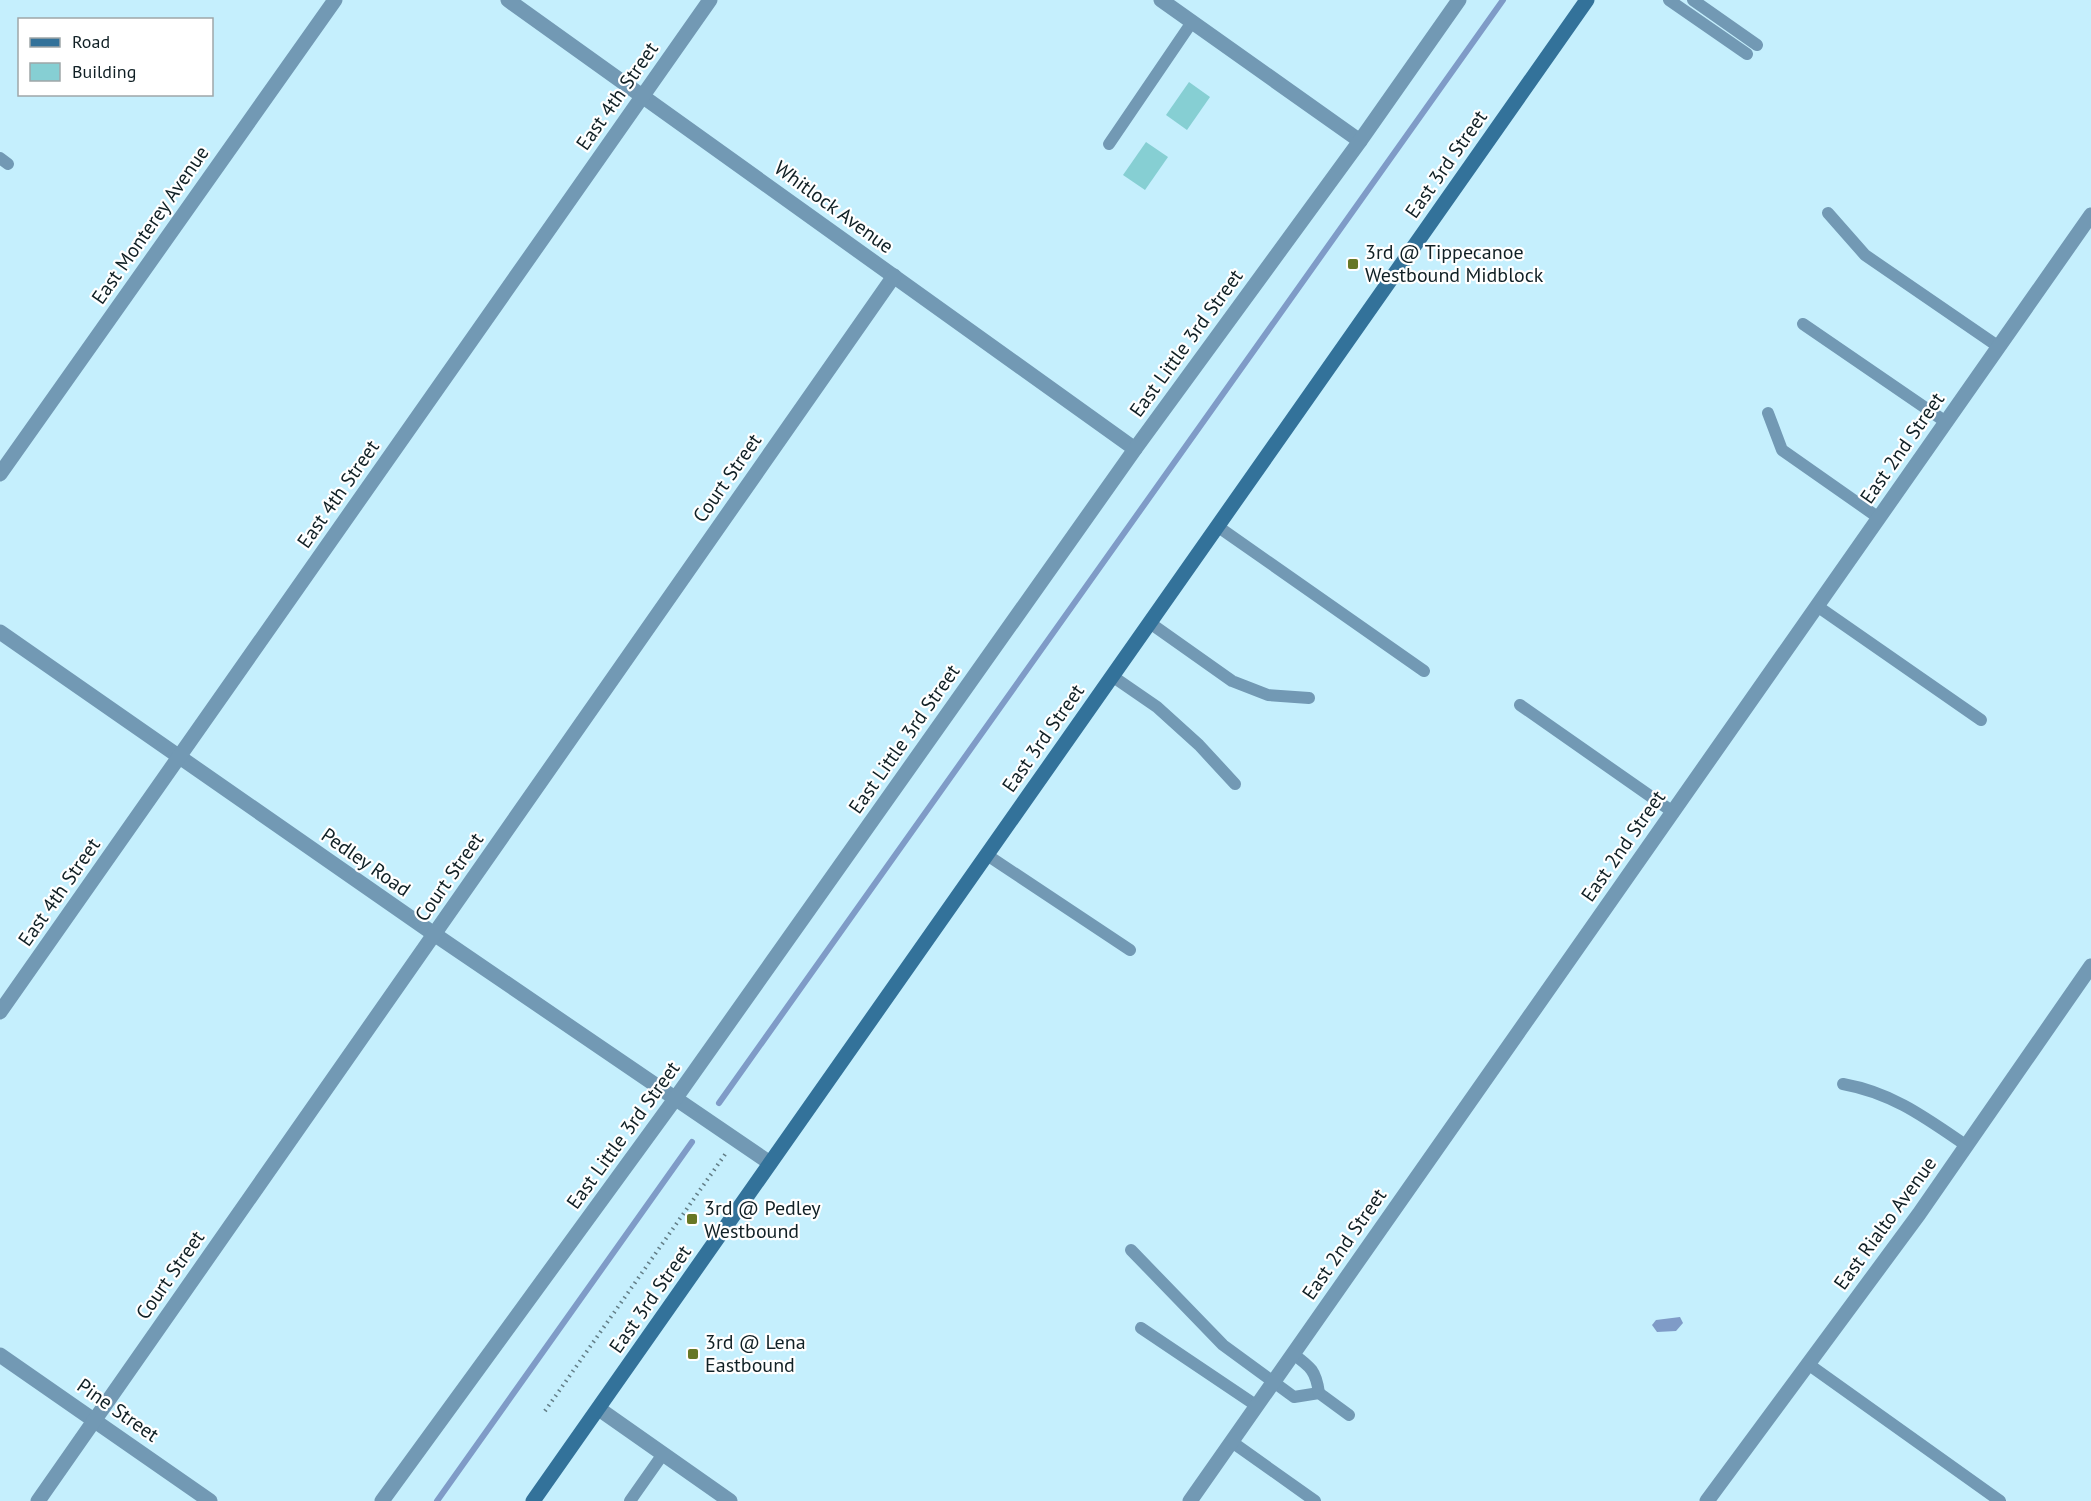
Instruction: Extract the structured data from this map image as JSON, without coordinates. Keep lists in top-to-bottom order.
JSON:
{
  "streets": {
    "main road": ["East 3rd Street"],
    "street": [
      "East 4th Street",
      "Whitlock Avenue",
      "East Monterey Avenue",
      "East Little 3rd Street",
      "East 2nd Street",
      "Court Street",
      "Pedley Road",
      "East Rialto Avenue",
      "Pine Street"
    ]
  },
  "crossings": [
    ["East 4th Street", "Whitlock Avenue"],
    ["East 4th Street", "Pedley Road"],
    ["East 3rd Street", "Pedley Road"],
    ["Whitlock Avenue", "East Little 3rd Street"],
    ["Whitlock Avenue", "Court Street"],
    ["East Little 3rd Street", "Pedley Road"],
    ["Court Street", "Pedley Road"],
    ["Court Street", "Pine Street"]
  ],
  "places": {
    "transit": ["3rd @ Tippecanoe Westbound Midblock", "3rd @ Pedley Westbound", "3rd @ Lena Eastbound"]
  },
  "legend": ["Road", "Building"]
}
